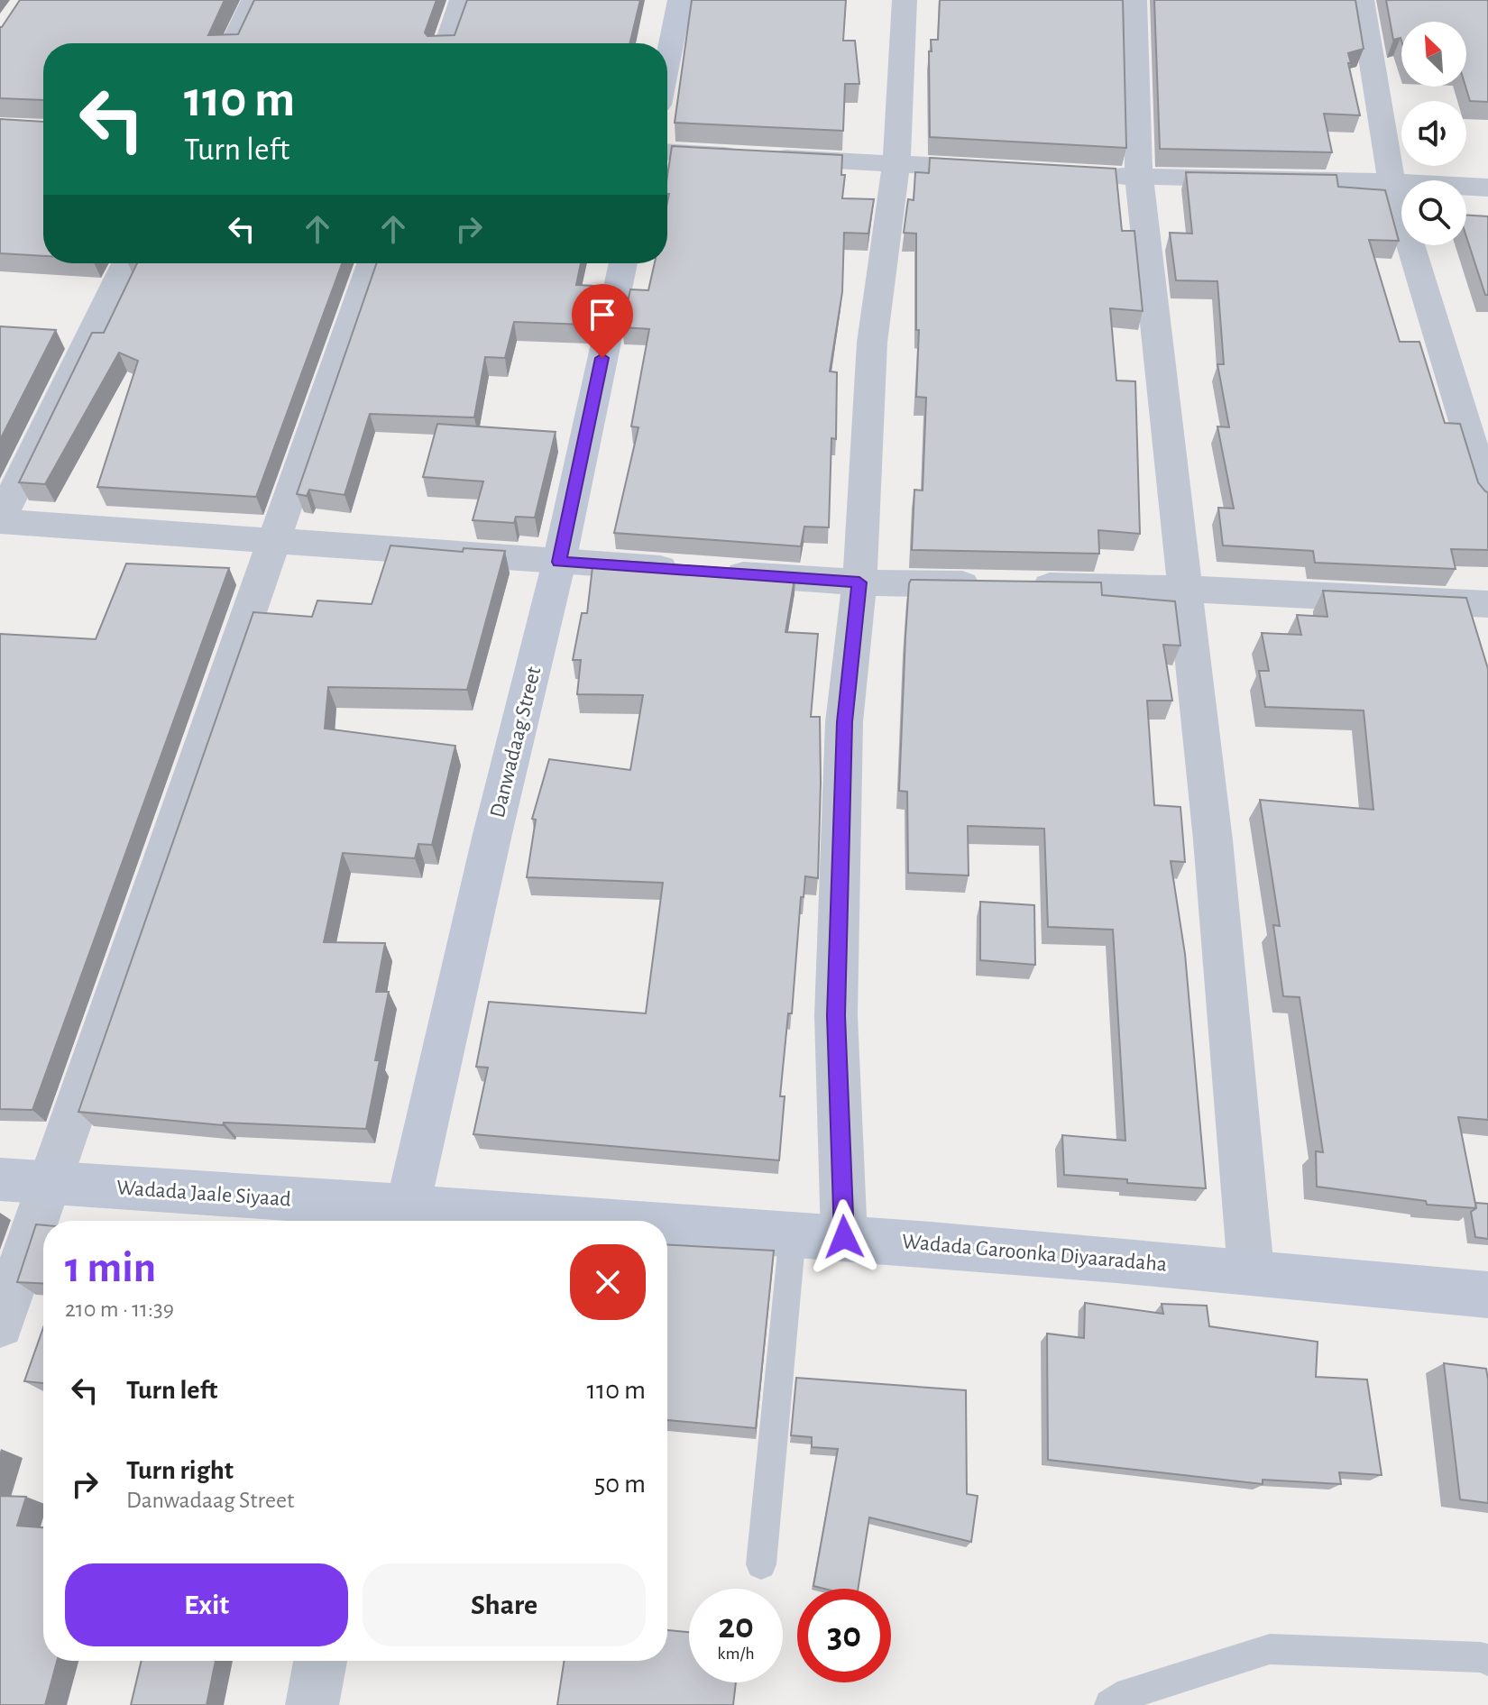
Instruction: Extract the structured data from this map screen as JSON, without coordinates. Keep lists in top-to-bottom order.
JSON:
{
  "streets": {
    "street": ["Danwadaag Street", "Wadada Jaale Siyaad", "Wadada Garoonka Diyaaradaha"]
  },
  "crossings": [
    ["Danwadaag Street", "Wadada Jaale Siyaad"],
    ["Danwadaag Street", "Wadada Garoonka Diyaaradaha"],
    ["Wadada Jaale Siyaad", "Wadada Garoonka Diyaaradaha"]
  ],
  "north": "top left",
  "page": {
    "turn": ["110 m", "Turn left"],
    "heading": ["1 min", "210 m · 11:39"],
    "list": [
      {
        "name": "Turn left",
        "value": "110 m"
      },
      {
        "name": "Turn right",
        "note": "Danwadaag Street",
        "value": "50 m"
      }
    ],
    "buttons": ["Exit", "Share"],
    "speed": "20 km/h",
    "limit": "30"
  }
}
